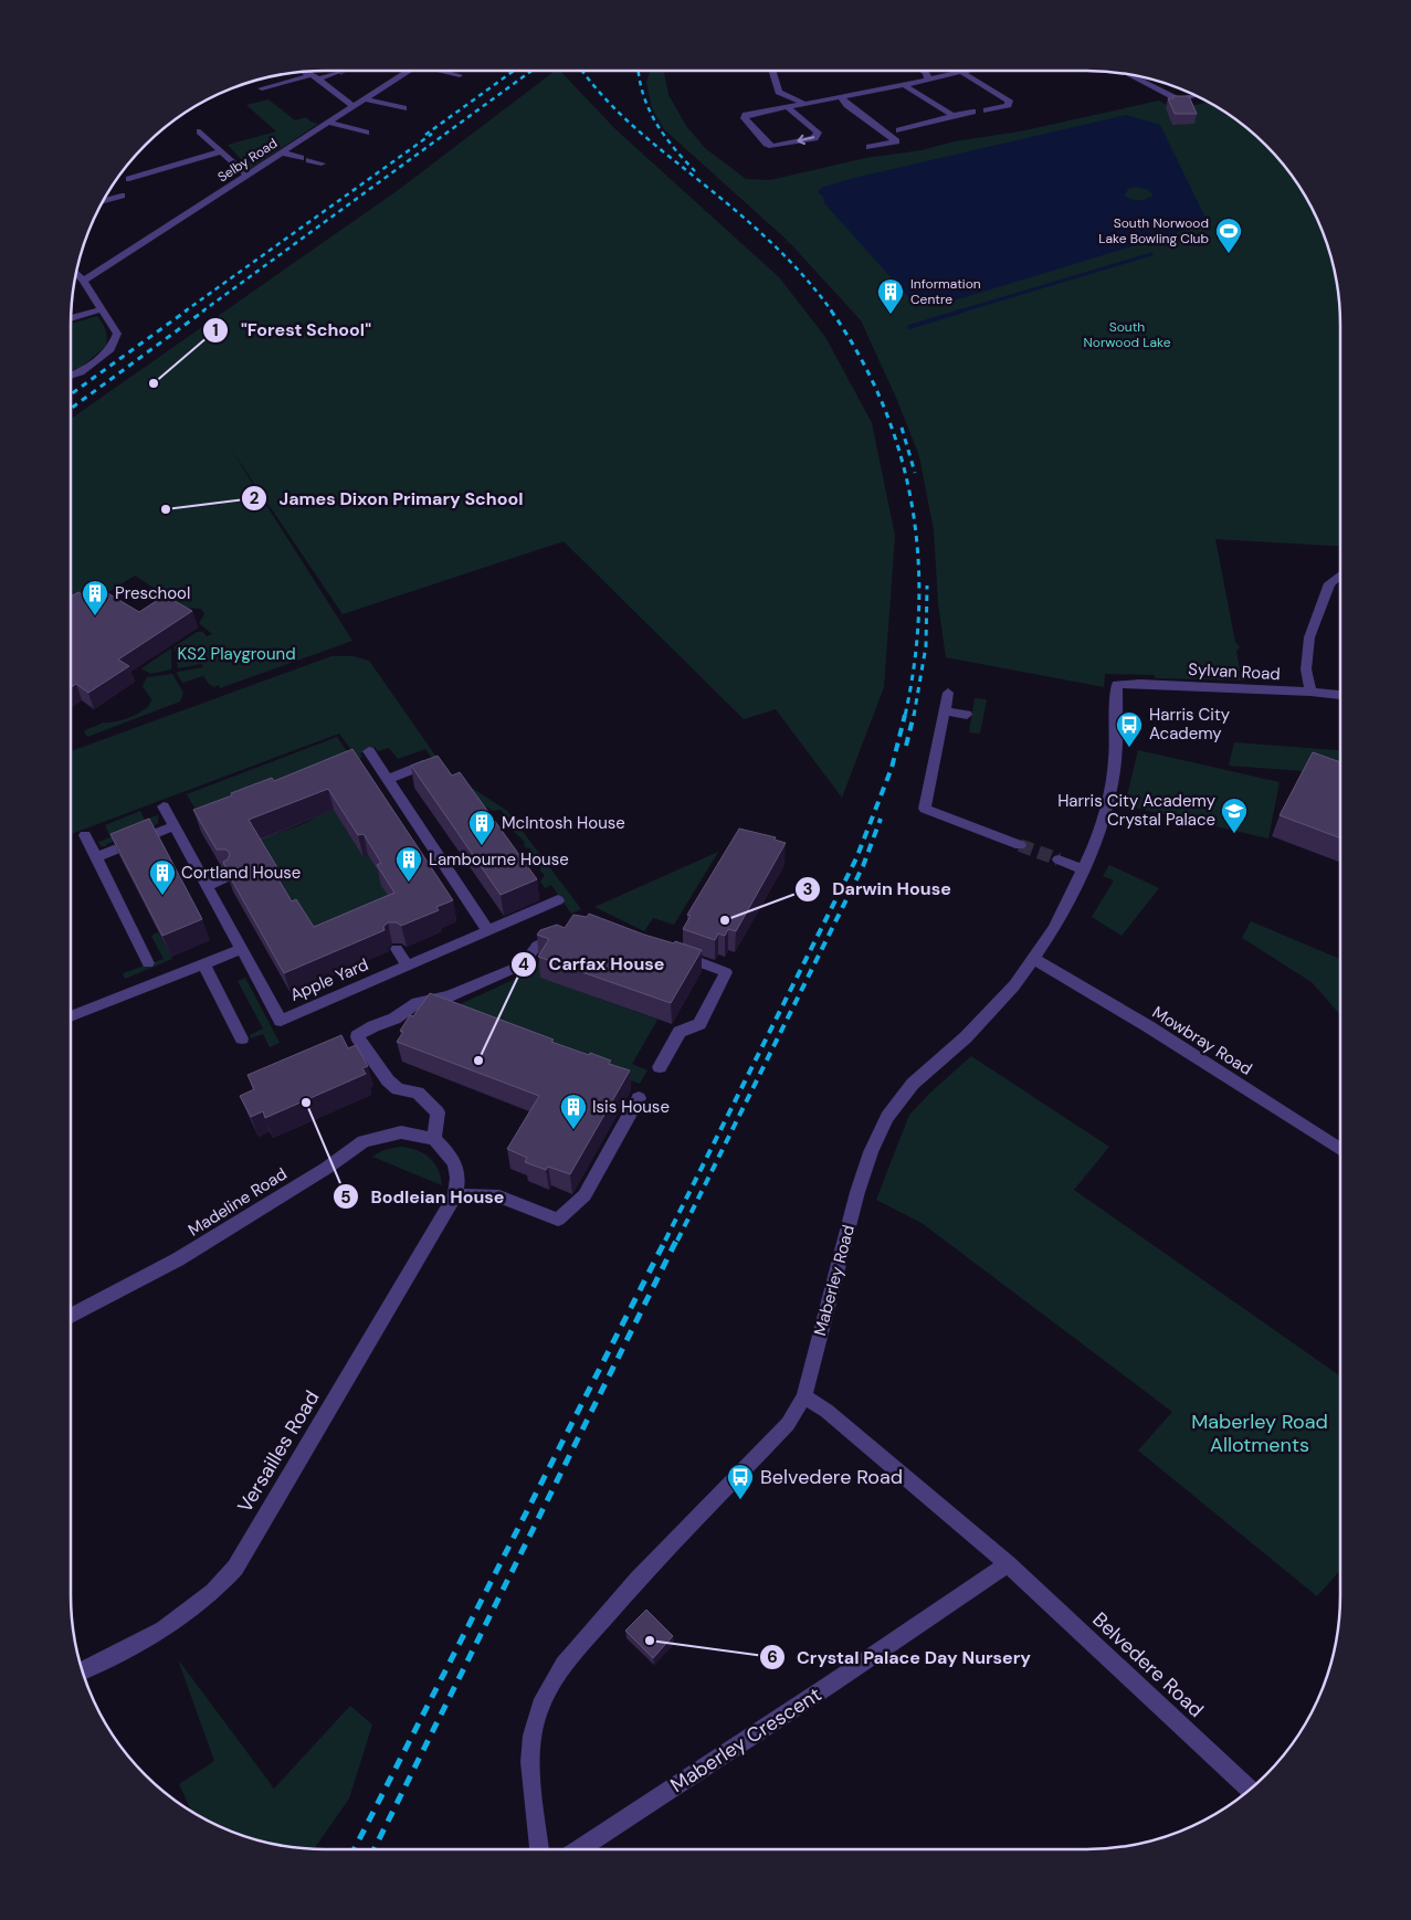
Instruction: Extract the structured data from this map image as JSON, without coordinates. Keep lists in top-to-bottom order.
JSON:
{
  "streets": {
    "street": [
      "Selby Road",
      "Sylvan Road",
      "Apple Yard",
      "Mowbray Road",
      "Madeline Road",
      "Maberley Road",
      "Versailles Road",
      "Belvedere Road",
      "Maberley Crescent"
    ]
  },
  "crossings": [
    ["Sylvan Road", "Maberley Road"],
    ["Mowbray Road", "Maberley Road"],
    ["Maberley Road", "Belvedere Road"],
    ["Belvedere Road", "Maberley Crescent"]
  ],
  "parks": ["South Norwood Lake", "KS2 Playground", "Maberley Road Allotments"],
  "places": {
    "sports": ["South Norwood Lake Bowling Club"],
    "building": [
      "Information Centre",
      "Preschool",
      "McIntosh House",
      "Lambourne House",
      "Cortland House",
      "Isis House"
    ],
    "other": [
      "\"Forest School\"",
      "James Dixon Primary School",
      "Darwin House",
      "Carfax House",
      "Bodleian House",
      "Crystal Palace Day Nursery"
    ],
    "bus stop": ["Harris City Academy", "Belvedere Road"],
    "school or university": ["Harris City Academy Crystal Palace"]
  }
}
